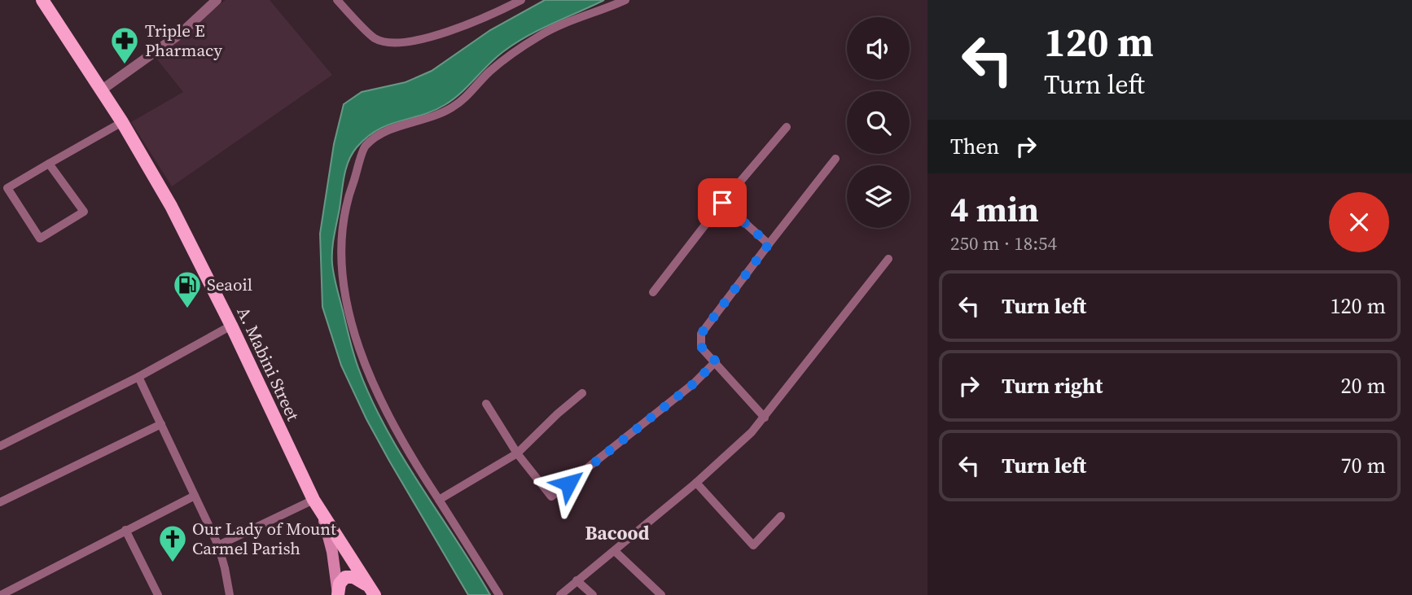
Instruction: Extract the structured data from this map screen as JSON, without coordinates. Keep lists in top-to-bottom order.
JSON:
{
  "streets": {
    "main road": ["A. Mabini Street"]
  },
  "districts": ["Bacood"],
  "places": {
    "pharmacy": ["Triple E Pharmacy"],
    "fuel station": ["Seaoil"],
    "church": ["Our Lady of Mount Carmel Parish"]
  },
  "page": {
    "turn": ["120 m", "Turn left"],
    "then": "Then",
    "heading": ["4 min", "250 m · 18:54"],
    "list": [
      {
        "name": "Turn left",
        "value": "120 m"
      },
      {
        "name": "Turn right",
        "value": "20 m"
      },
      {
        "name": "Turn left",
        "value": "70 m"
      }
    ]
  }
}
